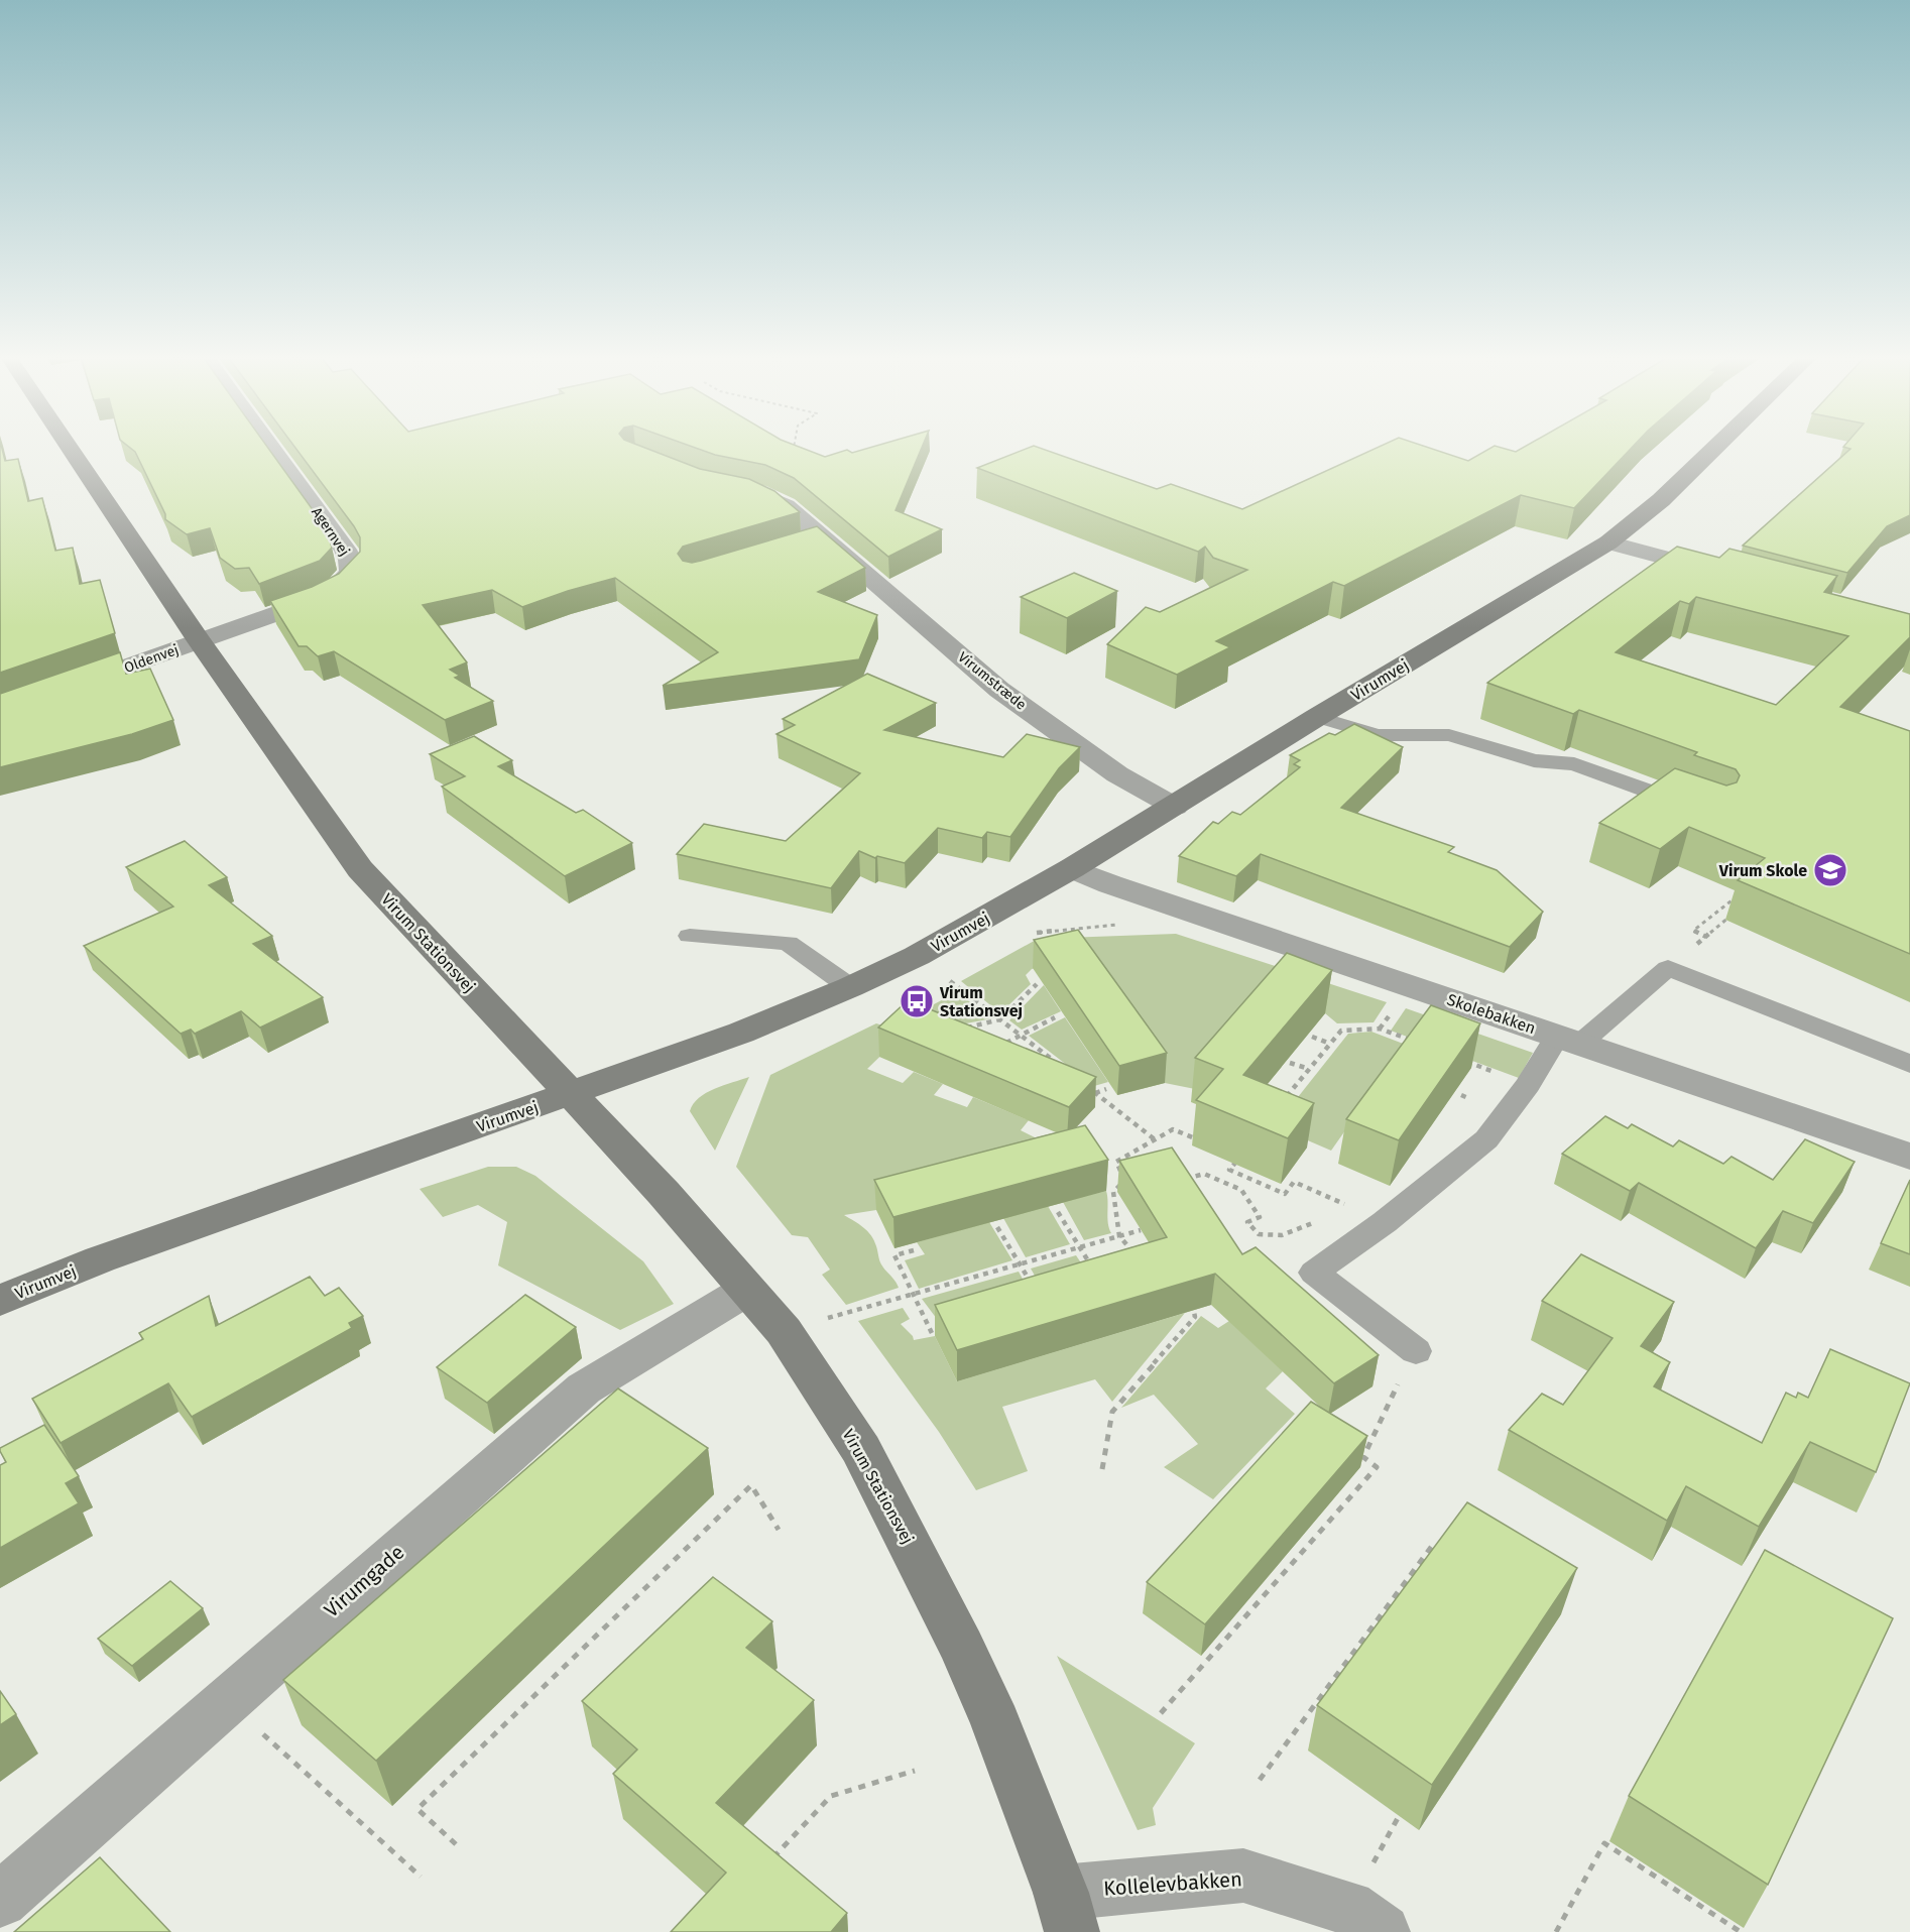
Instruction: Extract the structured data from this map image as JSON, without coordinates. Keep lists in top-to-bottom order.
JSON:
{
  "streets": {
    "street": [
      "Agernvej",
      "Oldenvej",
      "Virumvej",
      "Virumstræde",
      "Virum Stationsvej",
      "Skolebakken",
      "Virumgade",
      "Kollelevbakken"
    ]
  },
  "crossings": [
    ["Agernvej", "Oldenvej"],
    ["Agernvej", "Virum Stationsvej"],
    ["Oldenvej", "Virum Stationsvej"],
    ["Virumvej", "Virumstræde"],
    ["Virumvej", "Virum Stationsvej"],
    ["Virumvej", "Skolebakken"],
    ["Virum Stationsvej", "Virumgade"],
    ["Virum Stationsvej", "Kollelevbakken"]
  ],
  "places": {
    "school or university": ["Virum Skole"],
    "bus stop": ["Virum Stationsvej"]
  }
}
